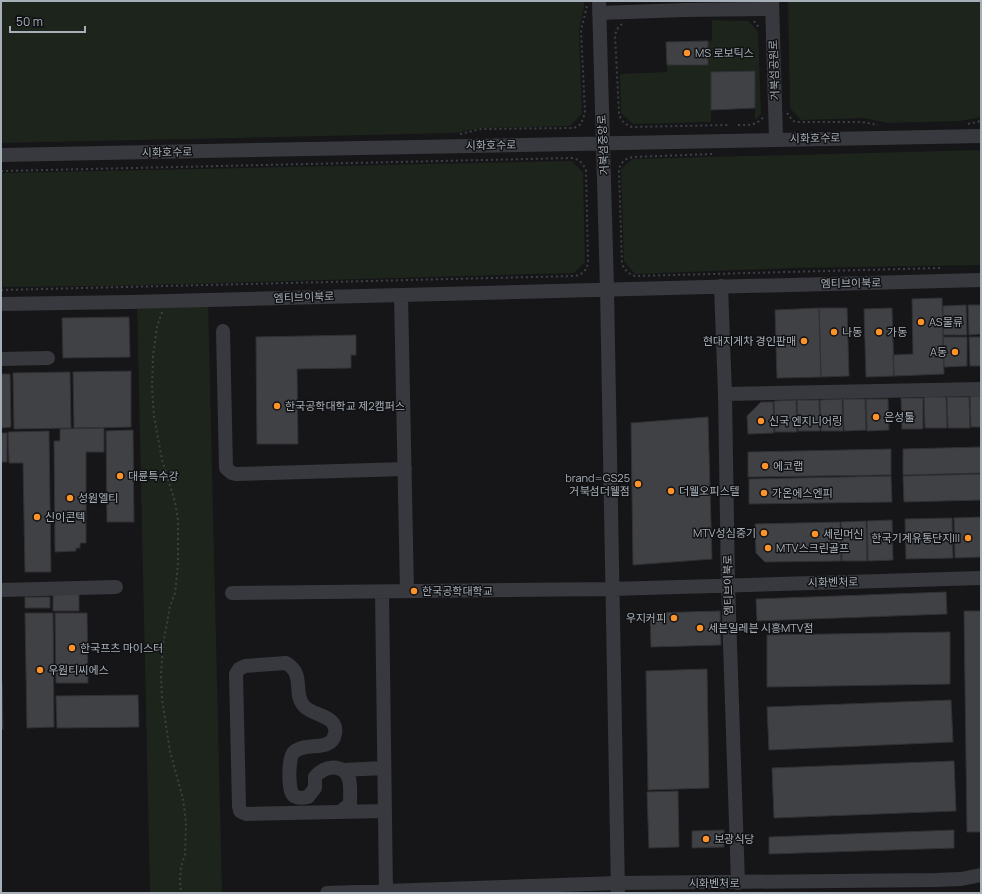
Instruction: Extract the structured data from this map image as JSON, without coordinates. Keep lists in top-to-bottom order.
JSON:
{
  "streets": {
    "street": [
      "거북섬공원로",
      "시화호수로",
      "거북섬중앙로",
      "엠티브이북로",
      "시화벤처로"
    ]
  },
  "crossings": [
    ["거북섬공원로", "시화호수로"],
    ["시화호수로", "거북섬중앙로"],
    ["거북섬중앙로", "엠티브이북로"],
    ["엠티브이북로", "시화벤처로"]
  ],
  "places": [
    "MS 로보틱스",
    "AS물류",
    "나동",
    "가동",
    "현대지게차 경인판매",
    "A동",
    "한국공학대학교 제2캠퍼스",
    "은성툴",
    "신국 엔지니어링",
    "에코랩",
    "대륜특수강",
    "brand=GS25 거북섬더웰점",
    "더웰오피스텔",
    "가온에스엔피",
    "성원엘티",
    "신이콘텍",
    "MTV성심중기",
    "세린머신",
    "한국기계유통단지III",
    "MTV스크린골프",
    "한국공학대학교",
    "우지커피",
    "세븐일레븐 시흥MTV점",
    "한국프츠 마이스터",
    "우원티씨에스",
    "보광식당"
  ],
  "scale_bar": "50 m"
}
